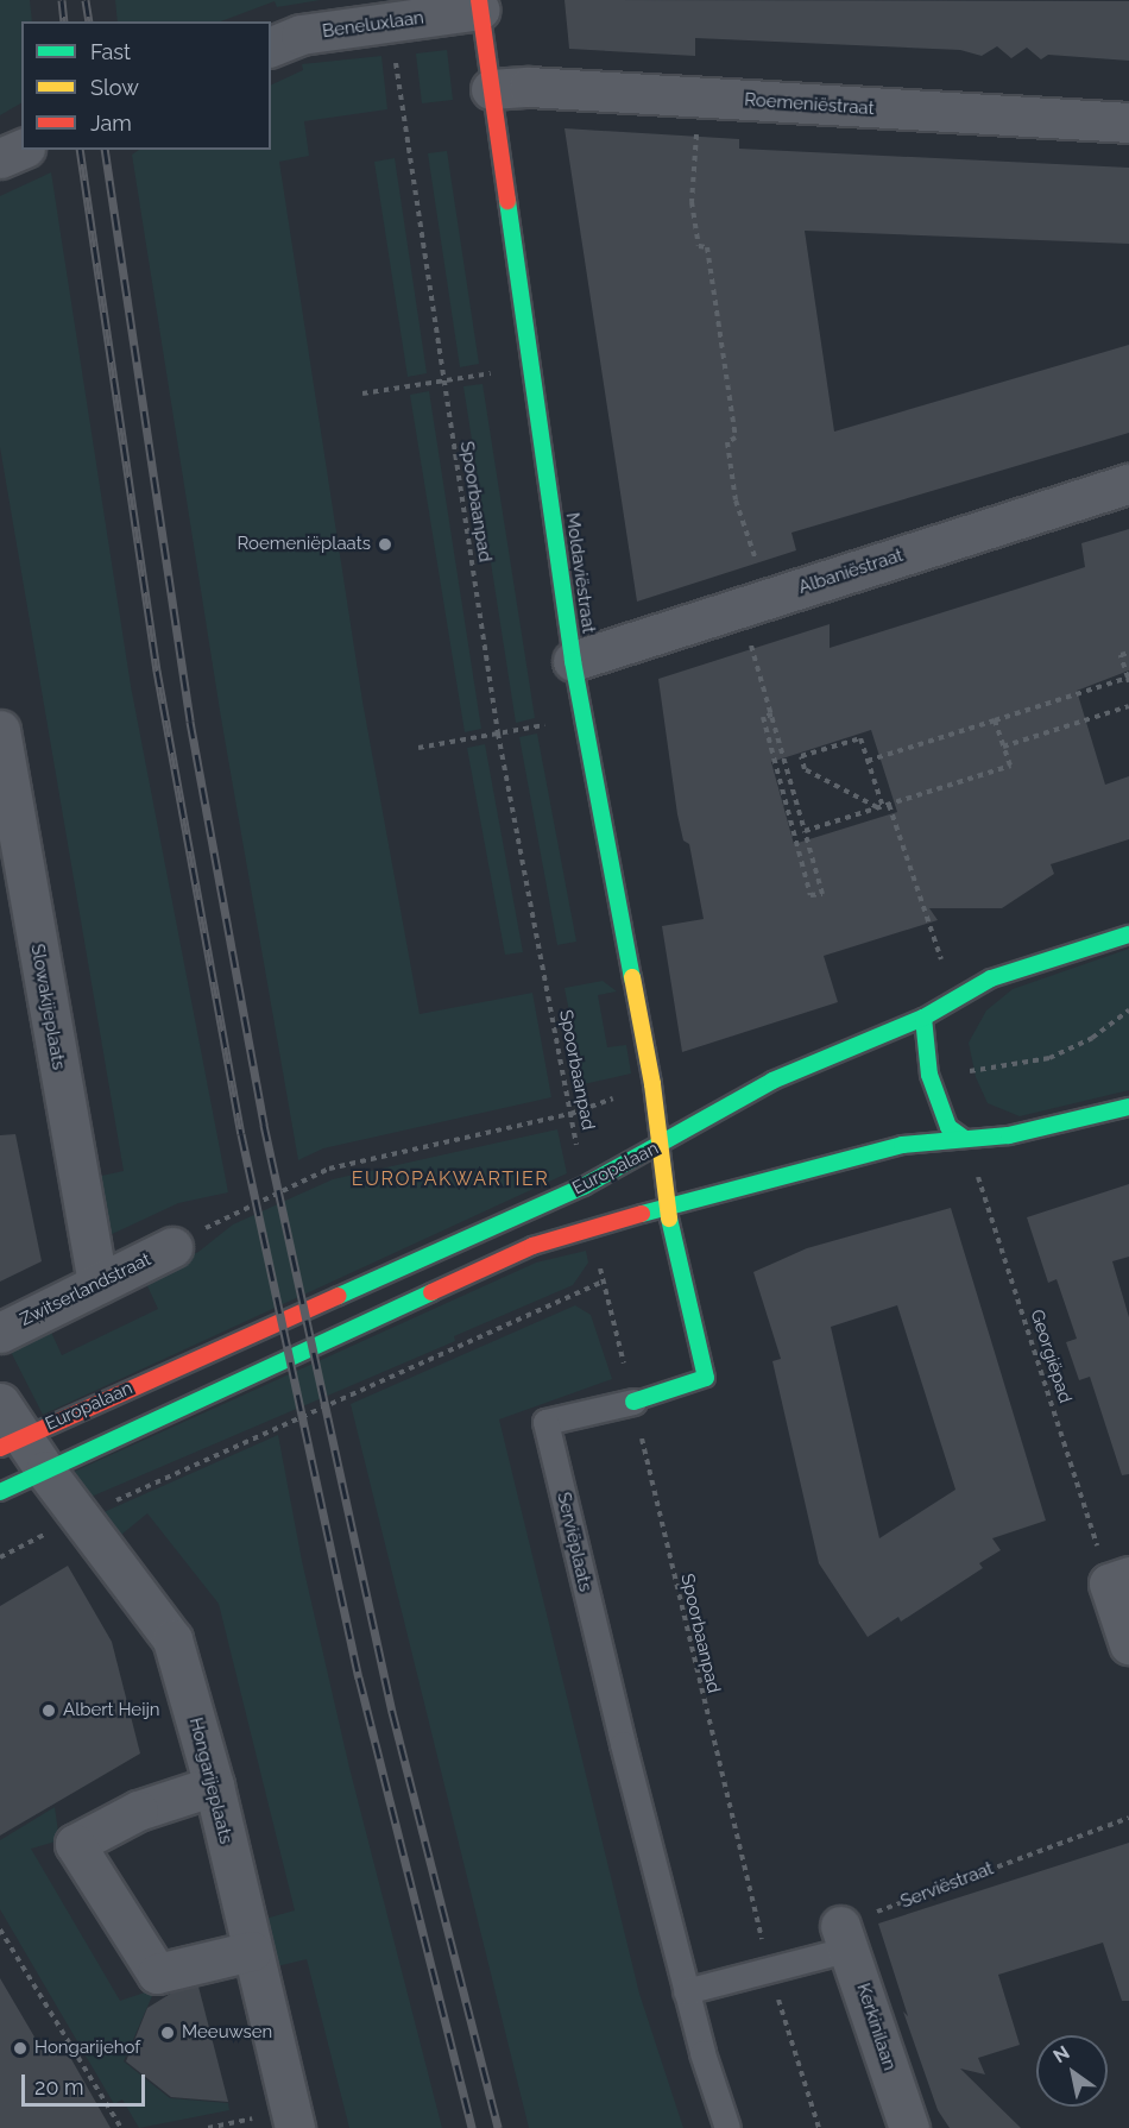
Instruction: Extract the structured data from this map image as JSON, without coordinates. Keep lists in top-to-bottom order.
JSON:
{
  "streets": {
    "street": [
      "Beneluxlaan",
      "Roemeniëstraat",
      "Albaniëstraat",
      "Moldaviëstraat",
      "Slowakijeplaats",
      "Europalaan",
      "Zwitserlandstraat",
      "Serviëplaats",
      "Hongarijeplaats",
      "Kerkinilaan"
    ],
    "path": ["Spoorbaanpad", "Georgiëpad", "Serviëstraat"]
  },
  "crossings": [
    ["Beneluxlaan", "Spoorbaanpad"],
    ["Beneluxlaan", "Moldaviëstraat"],
    ["Roemeniëstraat", "Moldaviëstraat"],
    ["Spoorbaanpad", "Europalaan"],
    ["Spoorbaanpad", "Serviëplaats"],
    ["Albaniëstraat", "Moldaviëstraat"],
    ["Moldaviëstraat", "Europalaan"],
    ["Moldaviëstraat", "Serviëplaats"],
    ["Slowakijeplaats", "Zwitserlandstraat"],
    ["Europalaan", "Hongarijeplaats"],
    ["Serviëstraat", "Kerkinilaan"]
  ],
  "districts": ["EUROPAKWARTIER"],
  "places": [
    "Roemeniëplaats",
    "Albert Heijn",
    "Meeuwsen",
    "Hongarijehof"
  ],
  "legend": ["Fast", "Slow", "Jam"],
  "scale_bar": "20 m",
  "north": "top left"
}
